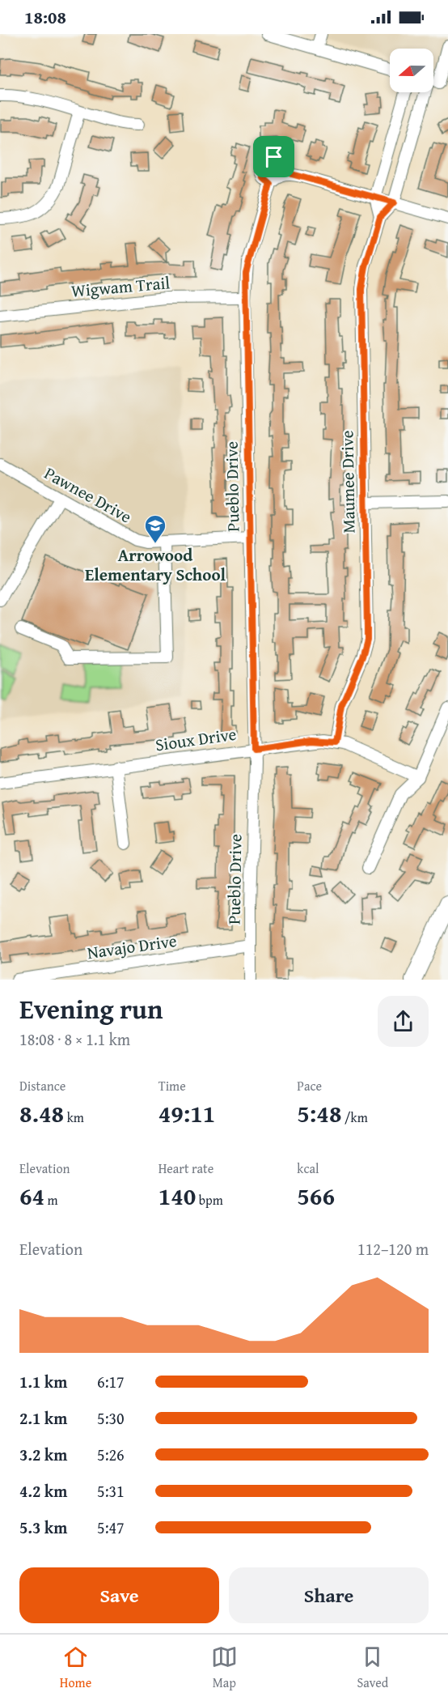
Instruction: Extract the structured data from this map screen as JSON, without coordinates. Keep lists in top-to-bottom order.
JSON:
{
  "streets": {
    "street": [
      "Wigwam Trail",
      "Maumee Drive",
      "Pueblo Drive",
      "Pawnee Drive",
      "Sioux Drive",
      "Navajo Drive"
    ]
  },
  "crossings": [
    ["Wigwam Trail", "Pueblo Drive"],
    ["Maumee Drive", "Sioux Drive"],
    ["Pueblo Drive", "Pawnee Drive"],
    ["Pueblo Drive", "Sioux Drive"],
    ["Pueblo Drive", "Navajo Drive"]
  ],
  "places": {
    "school or university": ["Arrowood Elementary School"]
  },
  "north": "left",
  "page": {
    "status": "18:08",
    "heading": ["Evening run", "18:08 · 8 × 1.1 km"],
    "stats": [
      ["Distance", "8.48 km"],
      ["Time", "49:11"],
      ["Pace", "5:48 /km"],
      ["Elevation", "64 m"],
      ["Heart rate", "140 bpm"],
      ["kcal", "566"]
    ],
    "chart": ["Elevation", "112–120 m"],
    "list": [
      {
        "name": "1.1 km",
        "note": "6:17"
      },
      {
        "name": "2.1 km",
        "note": "5:30"
      },
      {
        "name": "3.2 km",
        "note": "5:26"
      },
      {
        "name": "4.2 km",
        "note": "5:31"
      },
      {
        "name": "5.3 km",
        "note": "5:47"
      }
    ],
    "buttons": ["Save", "Share"],
    "tabs": ["Home", "Map", "Saved"]
  }
}
